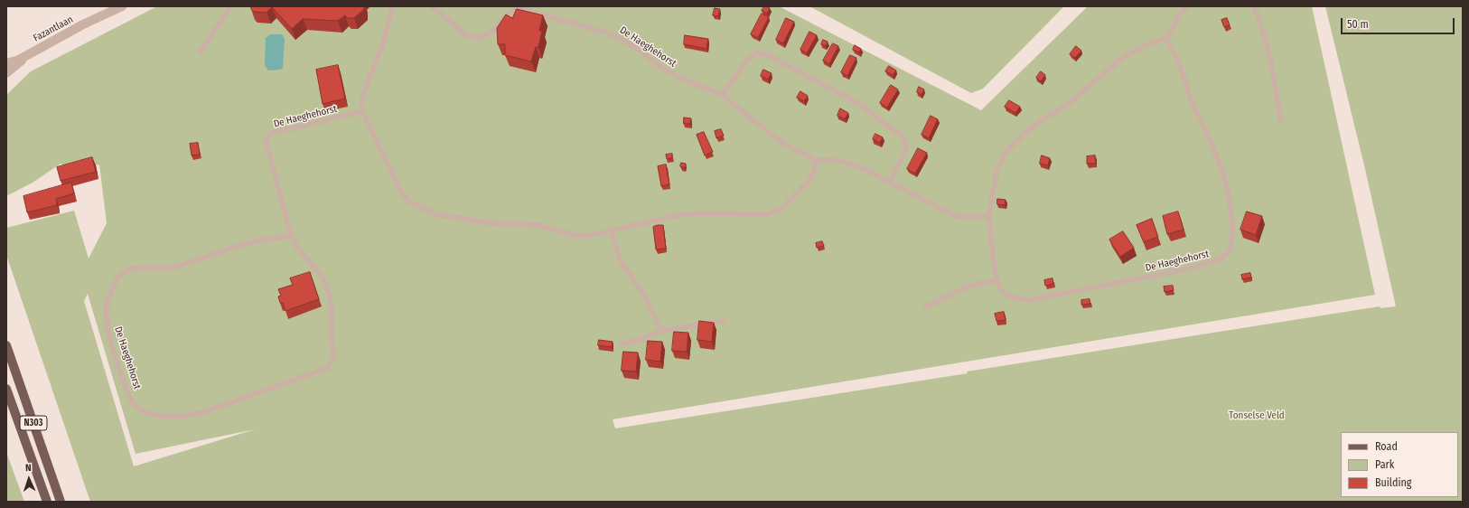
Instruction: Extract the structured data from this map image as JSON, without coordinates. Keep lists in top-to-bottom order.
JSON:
{
  "streets": {
    "main road": ["N303"],
    "street": ["Fazantlaan"],
    "lane": ["De Haeghehorst"]
  },
  "parks": ["Tonselse Veld"],
  "legend": ["Road", "Park", "Building"],
  "scale_bar": "50 m",
  "north": "top"
}
